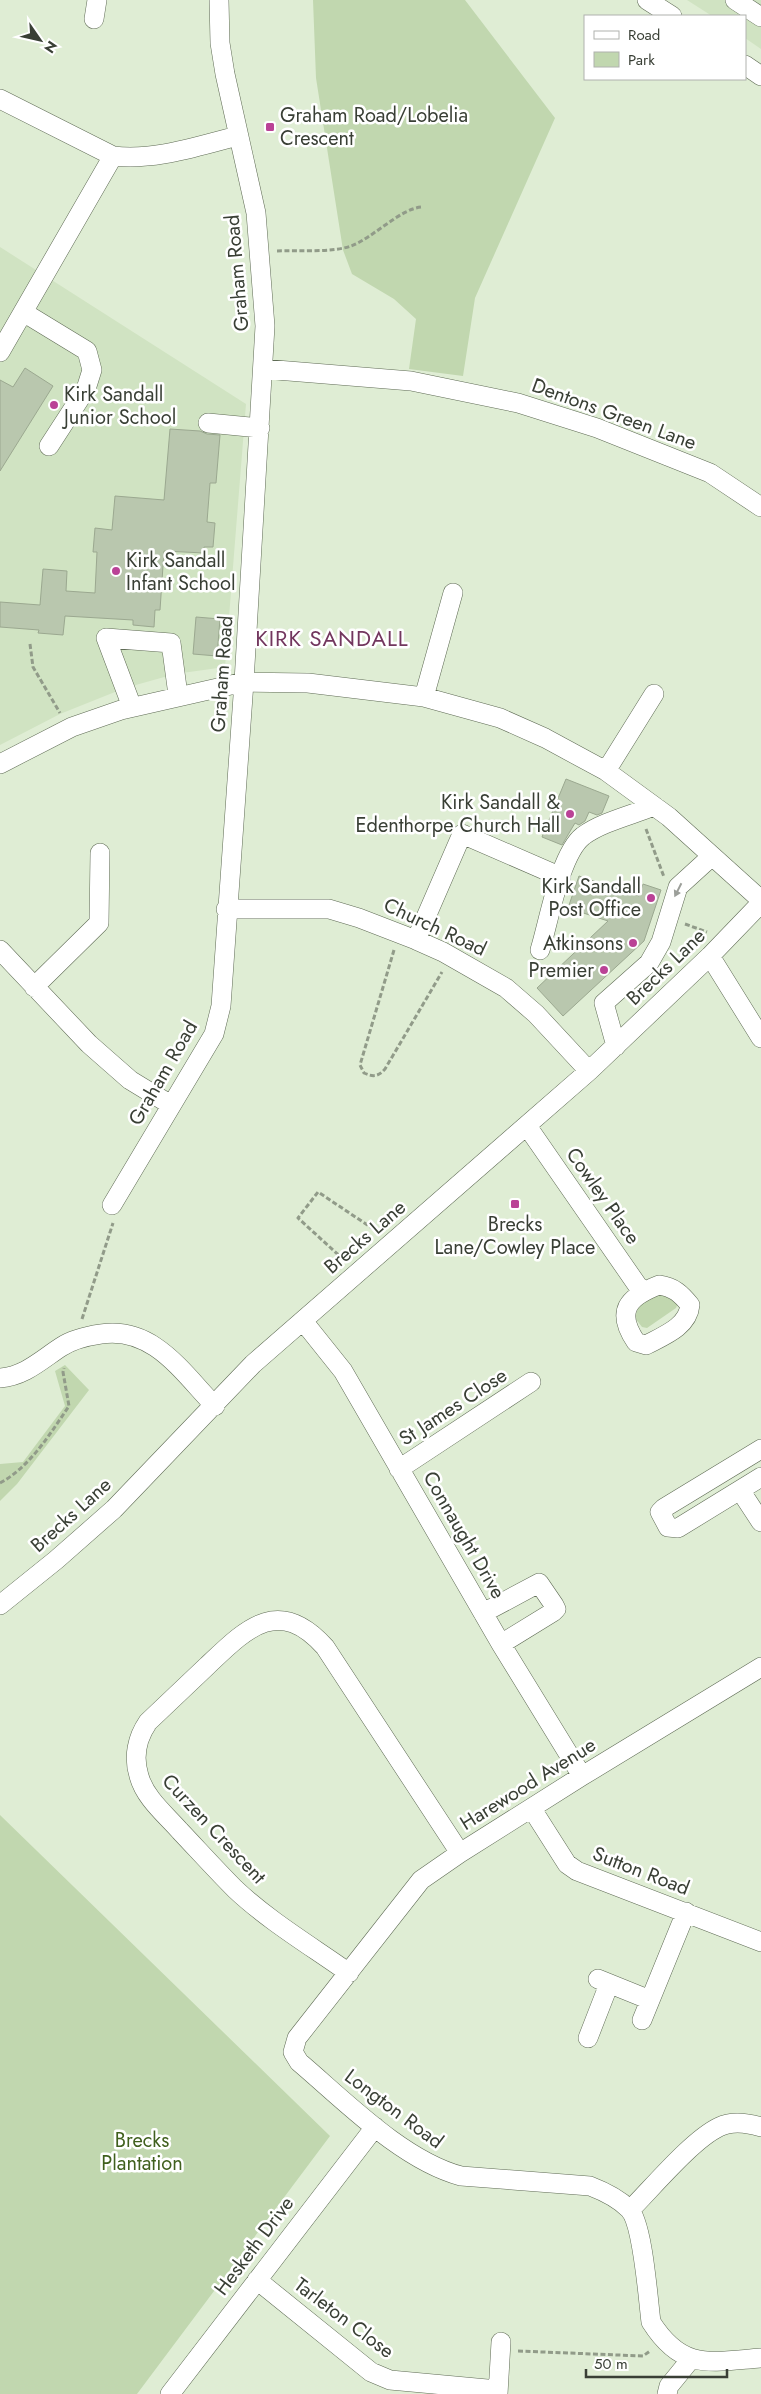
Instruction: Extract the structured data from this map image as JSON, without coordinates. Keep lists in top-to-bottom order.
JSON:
{
  "streets": {
    "street": [
      "Graham Road",
      "Dentons Green Lane",
      "Church Road",
      "Brecks Lane",
      "Cowley Place",
      "St James Close",
      "Connaught Drive",
      "Harewood Avenue",
      "Curzen Crescent",
      "Sutton Road",
      "Longton Road",
      "Hesketh Drive",
      "Tarleton Close"
    ]
  },
  "crossings": [
    ["Graham Road", "Dentons Green Lane"],
    ["Graham Road", "Church Road"],
    ["Church Road", "Brecks Lane"],
    ["Brecks Lane", "Cowley Place"],
    ["Brecks Lane", "Connaught Drive"],
    ["St James Close", "Connaught Drive"],
    ["Connaught Drive", "Harewood Avenue"],
    ["Harewood Avenue", "Curzen Crescent"],
    ["Harewood Avenue", "Sutton Road"],
    ["Harewood Avenue", "Longton Road"],
    ["Curzen Crescent", "Longton Road"],
    ["Longton Road", "Hesketh Drive"],
    ["Hesketh Drive", "Tarleton Close"]
  ],
  "districts": ["KIRK SANDALL"],
  "parks": ["Brecks Plantation"],
  "places": {
    "transit": ["Graham Road/Lobelia Crescent", "Brecks Lane/Cowley Place"],
    "other": [
      "Kirk Sandall Junior School",
      "Kirk Sandall Infant School",
      "Kirk Sandall & Edenthorpe Church Hall",
      "Kirk Sandall Post Office",
      "Atkinsons",
      "Premier"
    ]
  },
  "legend": ["Road", "Park"],
  "scale_bar": "50 m",
  "north": "bottom right"
}
